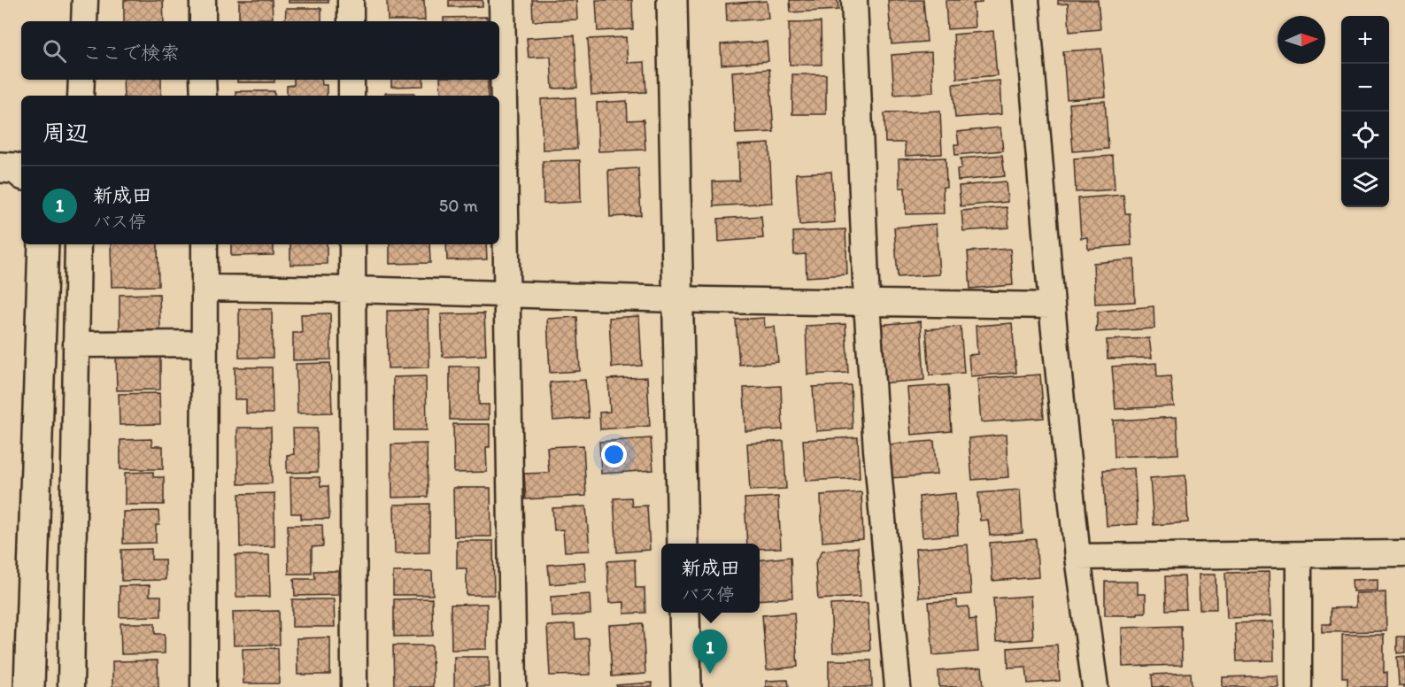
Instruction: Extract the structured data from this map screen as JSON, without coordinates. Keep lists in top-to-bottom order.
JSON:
{
  "north": "right",
  "page": {
    "map_buttons": ["+", "−"],
    "search": "ここで検索",
    "heading": "周辺",
    "list": [
      {
        "mark": "1",
        "name": "新成田",
        "note": "バス停",
        "value": "50 m"
      }
    ],
    "popup": ["新成田", "バス停"],
    "pins": "1"
  }
}
